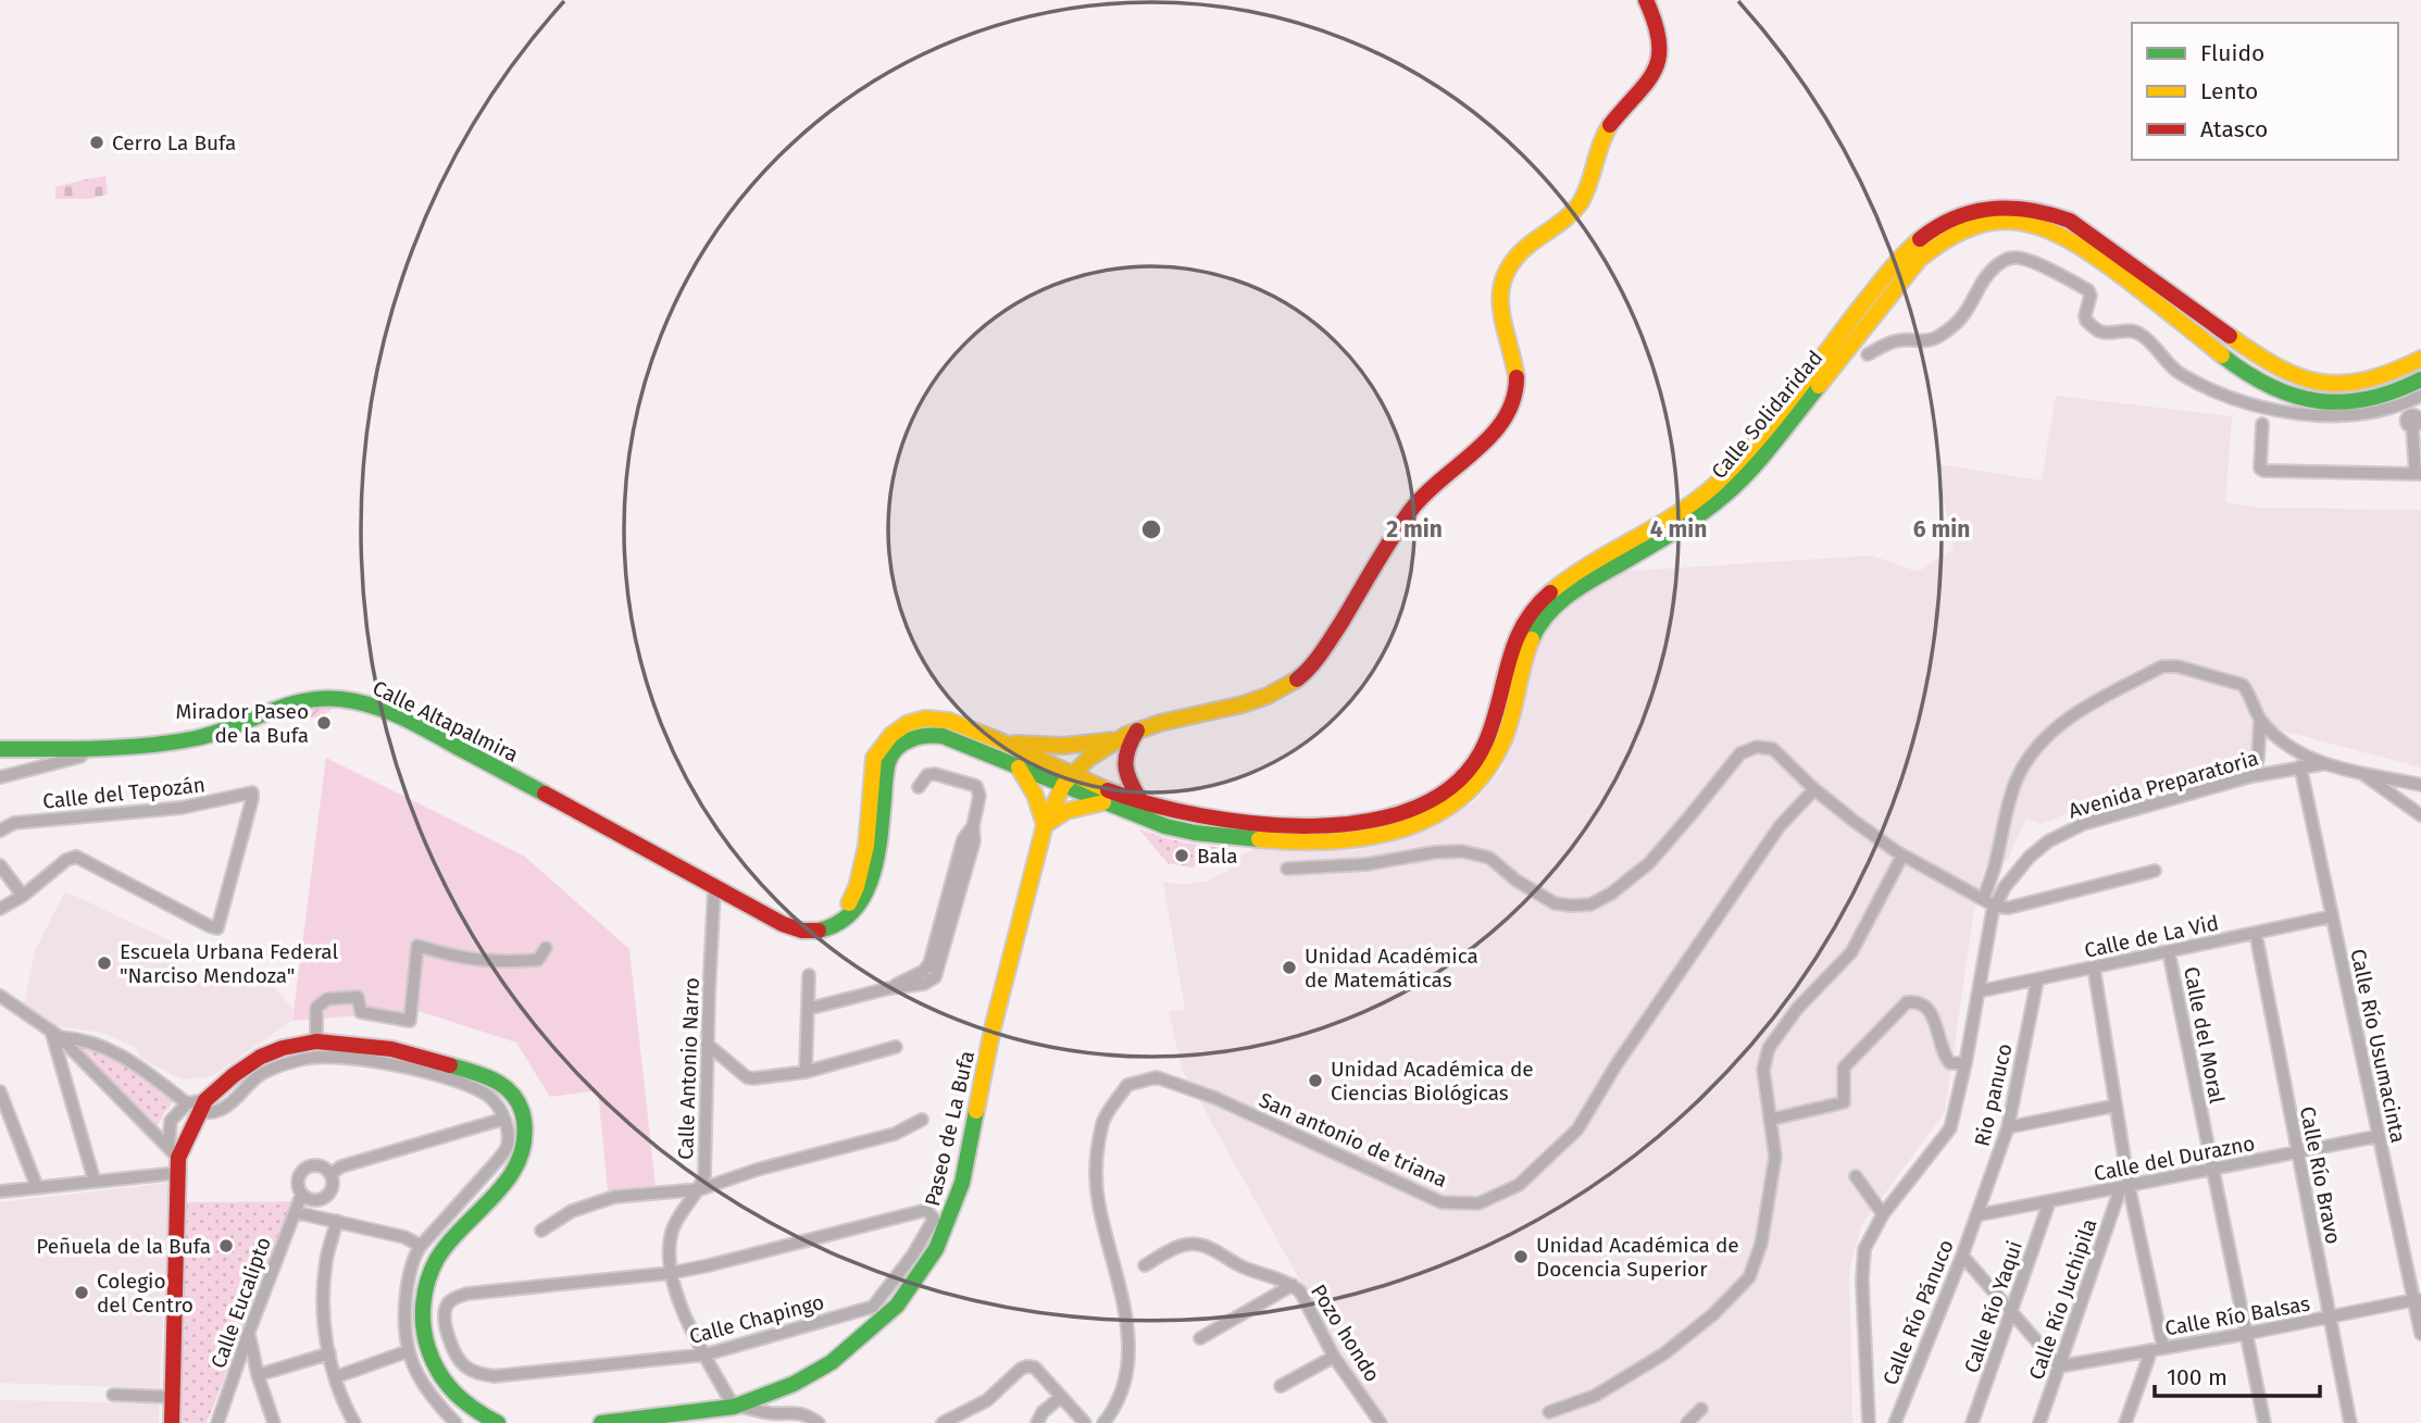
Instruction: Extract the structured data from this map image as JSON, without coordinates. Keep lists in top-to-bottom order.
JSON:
{
  "streets": {
    "main road": ["Calle Solidaridad", "Calle Altapalmira", "Paseo de La Bufa"],
    "street": [
      "Avenida Preparatoria",
      "Calle del Tepozán",
      "Calle de La Vid",
      "Calle del Moral",
      "Calle Río Usumacinta",
      "Calle Antonio Narro",
      "Rio panuco",
      "San antonio de triana",
      "Calle del Durazno",
      "Calle Río Bravo",
      "Calle Río Juchipila",
      "Calle Eucalipto",
      "Calle Río Yaqui",
      "Calle Río Pánuco",
      "Calle Río Balsas",
      "Calle Chapingo",
      "Pozo hondo"
    ]
  },
  "crossings": [
    ["Calle Solidaridad", "Paseo de La Bufa"],
    ["Calle Altapalmira", "Calle Antonio Narro"],
    ["Avenida Preparatoria", "Calle de La Vid"],
    ["Avenida Preparatoria", "Calle Río Usumacinta"],
    ["Calle de La Vid", "Calle del Moral"],
    ["Calle de La Vid", "Calle Río Usumacinta"],
    ["Calle de La Vid", "Rio panuco"],
    ["Calle de La Vid", "Calle Río Bravo"],
    ["Calle del Moral", "Calle del Durazno"],
    ["Calle del Moral", "Calle Río Balsas"],
    ["Calle Río Usumacinta", "Calle del Durazno"],
    ["Calle Río Usumacinta", "Calle Río Balsas"],
    ["Calle Antonio Narro", "Paseo de La Bufa"],
    ["Calle Antonio Narro", "Calle Chapingo"],
    ["Rio panuco", "Calle del Durazno"],
    ["Rio panuco", "Calle Río Pánuco"],
    ["Calle del Durazno", "Calle Río Bravo"],
    ["Calle del Durazno", "Calle Río Juchipila"],
    ["Calle del Durazno", "Calle Río Yaqui"],
    ["Calle del Durazno", "Calle Río Pánuco"],
    ["Calle Río Bravo", "Calle Río Balsas"],
    ["Calle Río Juchipila", "Calle Río Balsas"]
  ],
  "places": [
    "Cerro La Bufa",
    "Mirador Paseo de la Bufa",
    "Bala",
    "Escuela Urbana Federal \"Narciso Mendoza\"",
    "Unidad Académica de Matemáticas",
    "Unidad Académica de Ciencias Biológicas",
    "Peñuela de la Bufa",
    "Unidad Académica de Docencia Superior",
    "Colegio del Centro"
  ],
  "legend": ["Fluido", "Lento", "Atasco"],
  "scale_bar": "100 m",
  "rings": ["2 min", "4 min", "6 min"]
}
